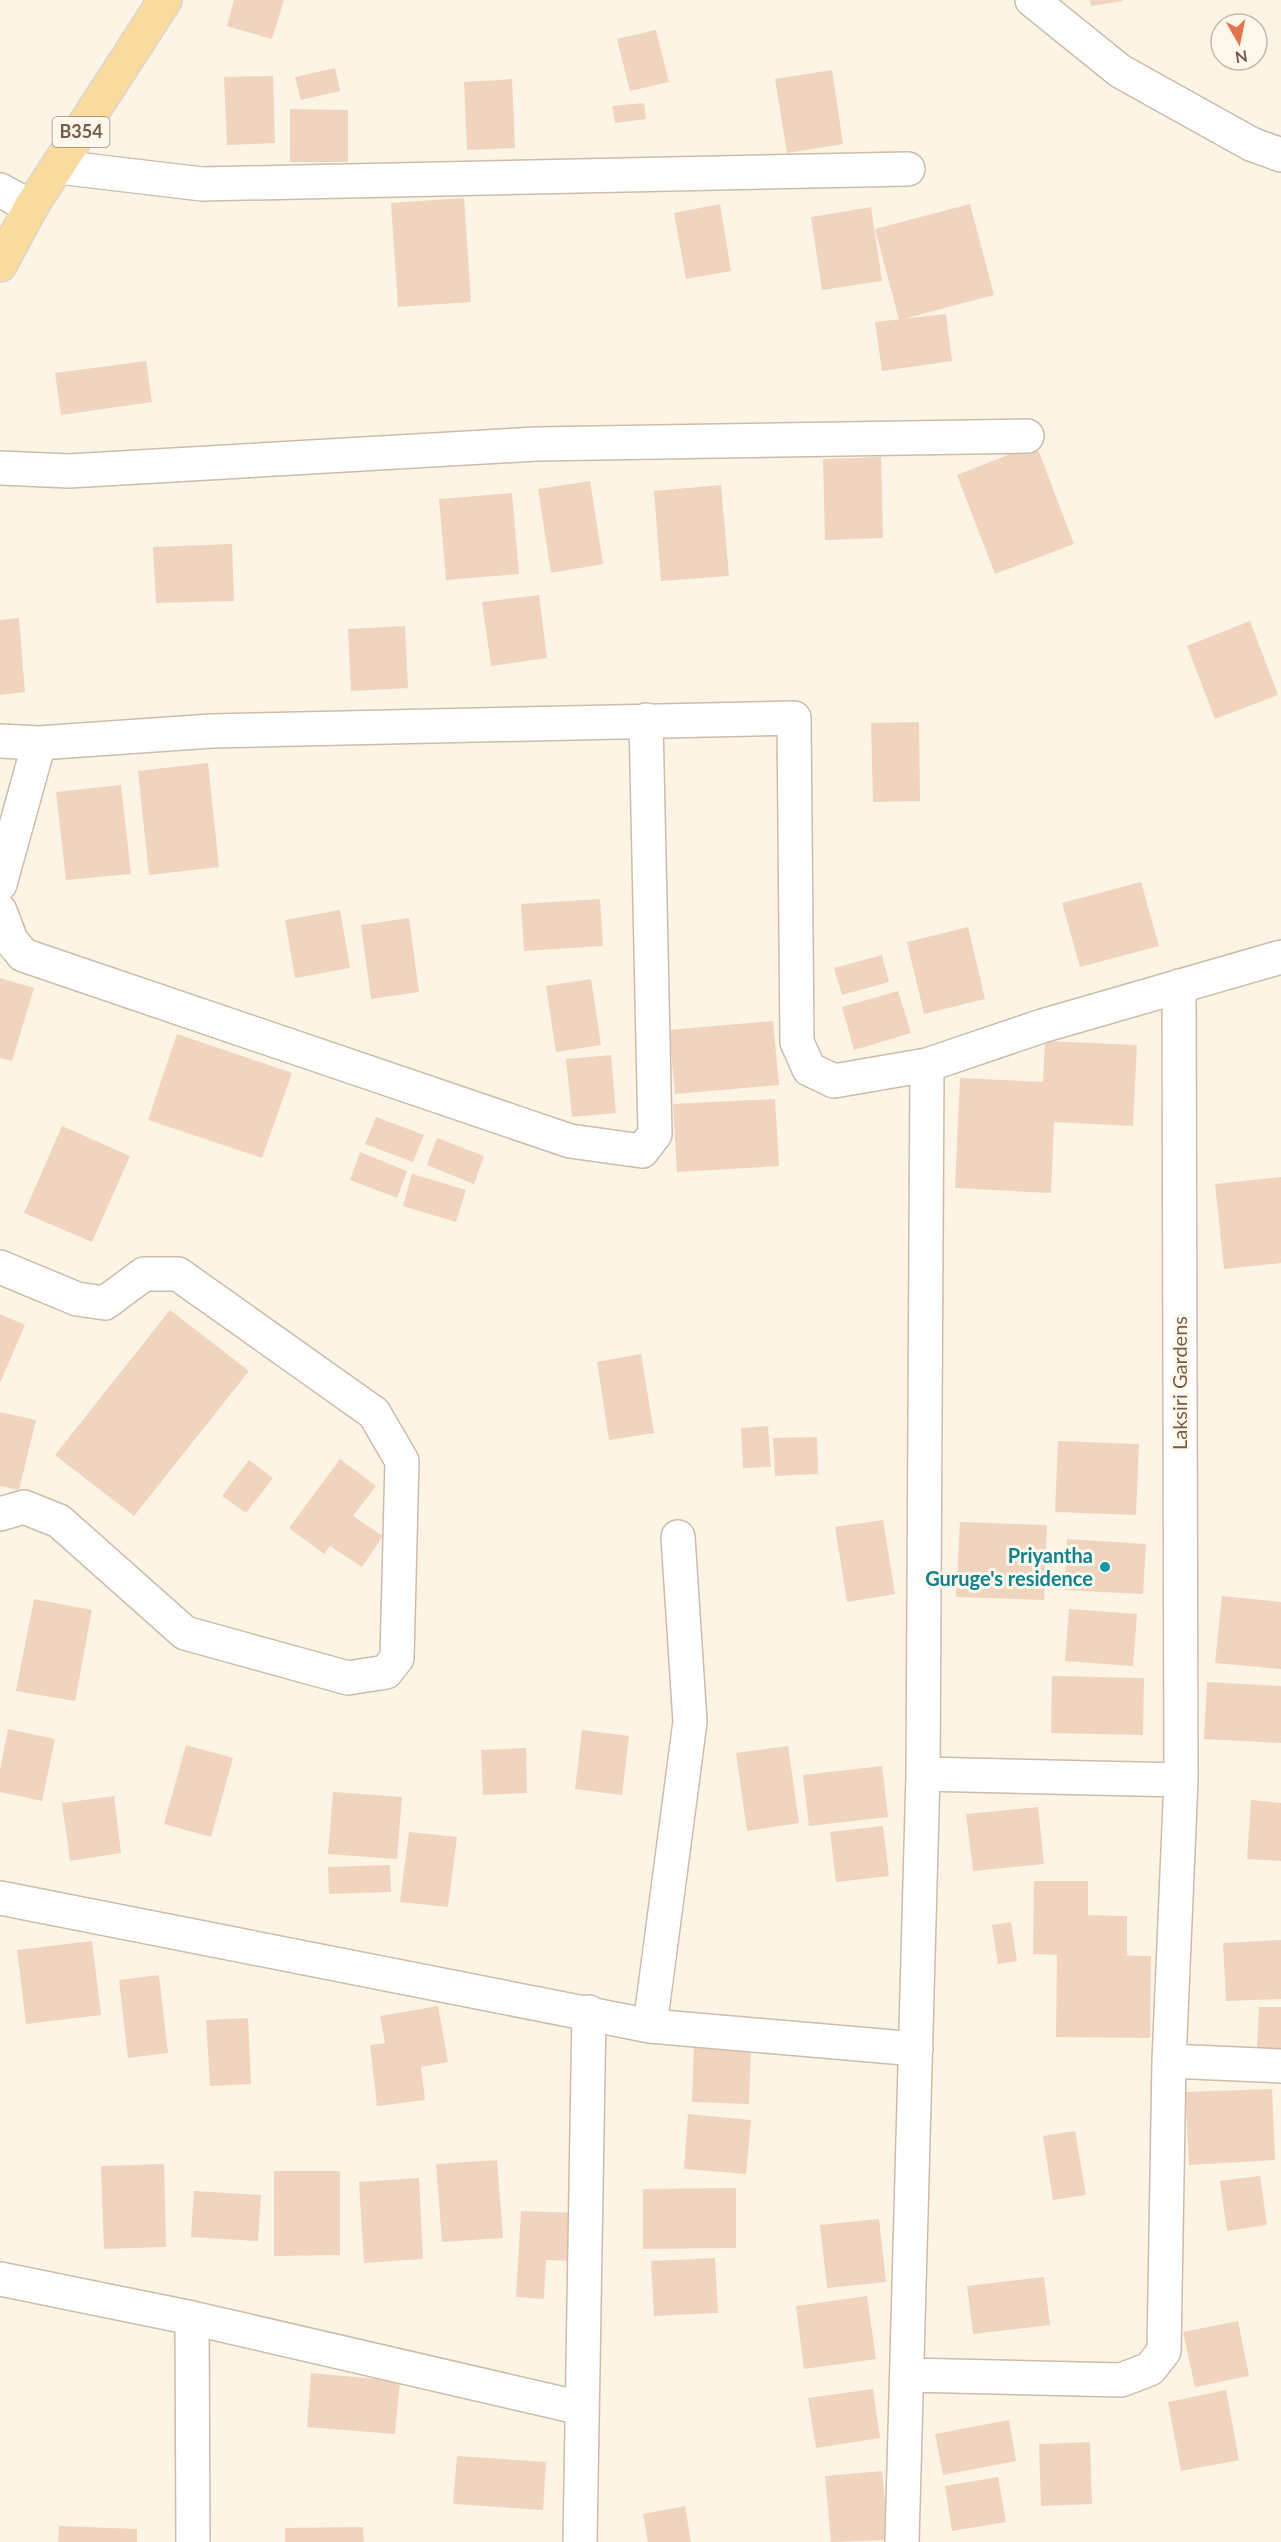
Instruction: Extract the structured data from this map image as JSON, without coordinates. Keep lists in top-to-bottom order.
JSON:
{
  "streets": {
    "main road": ["B354"],
    "street": ["Laksiri Gardens"]
  },
  "places": ["Priyantha Guruge's residence"],
  "north": "bottom"
}
